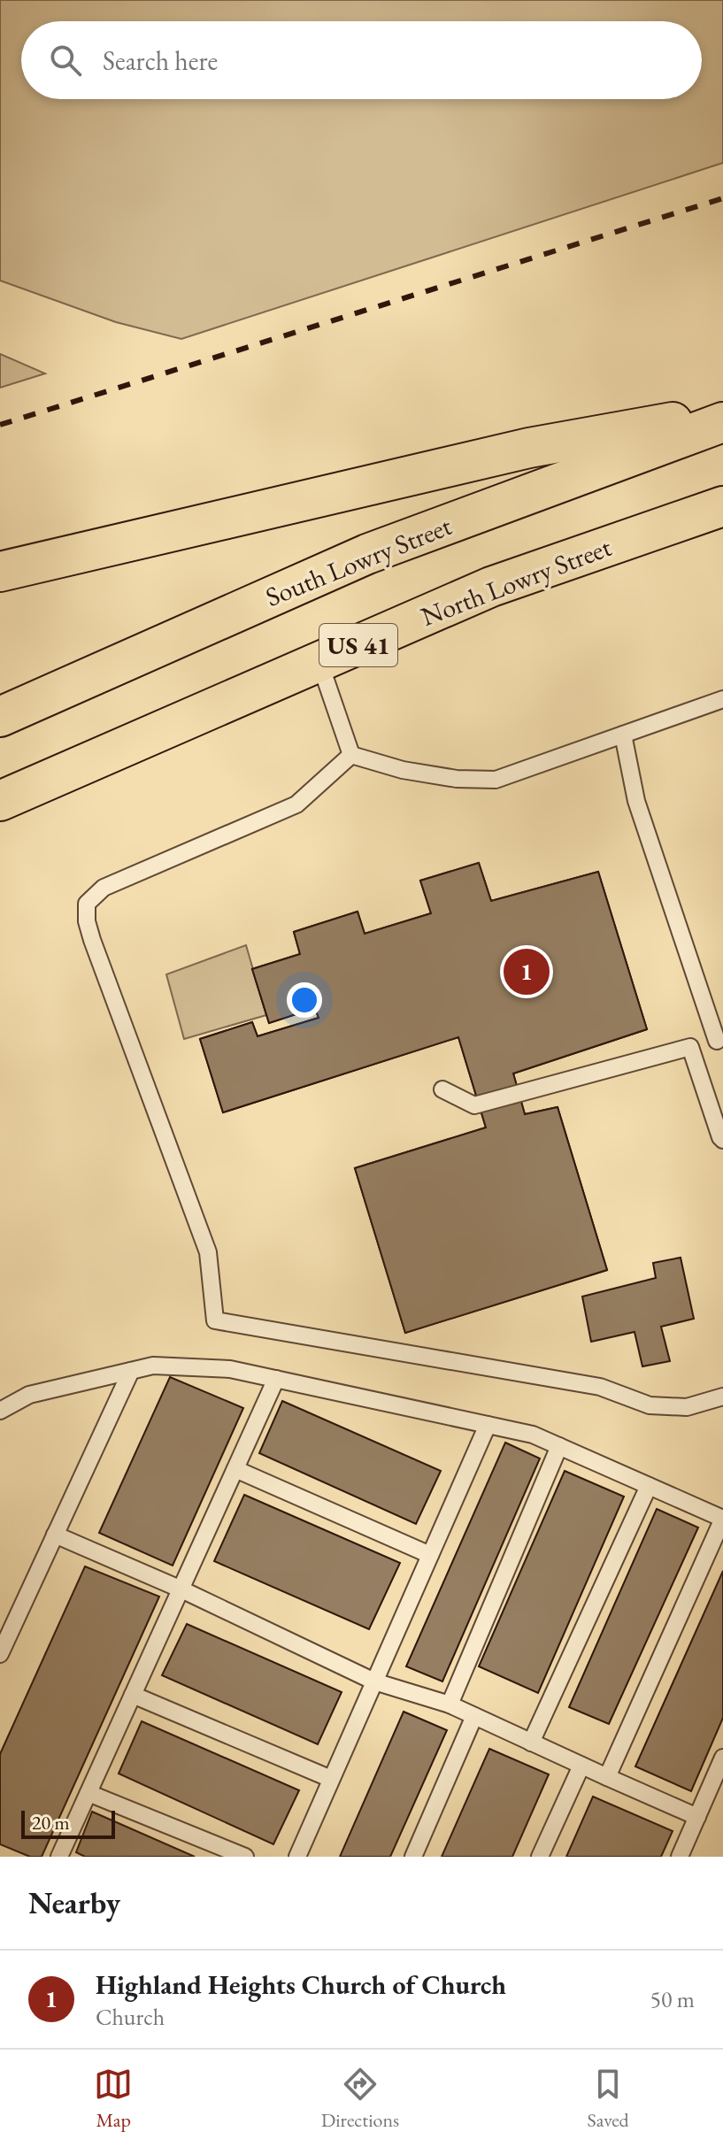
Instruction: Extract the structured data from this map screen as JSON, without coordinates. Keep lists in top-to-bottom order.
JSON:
{
  "streets": {
    "main road": ["South Lowry Street", "North Lowry Street", "US 41"]
  },
  "scale_bar": "20 m",
  "page": {
    "search": "Search here",
    "pins": "1",
    "scale": "20 m",
    "heading": "Nearby",
    "list": [
      {
        "mark": "1",
        "name": "Highland Heights Church of Church",
        "note": "Church",
        "value": "50 m"
      }
    ],
    "nav": ["Map", "Directions", "Saved"]
  }
}
